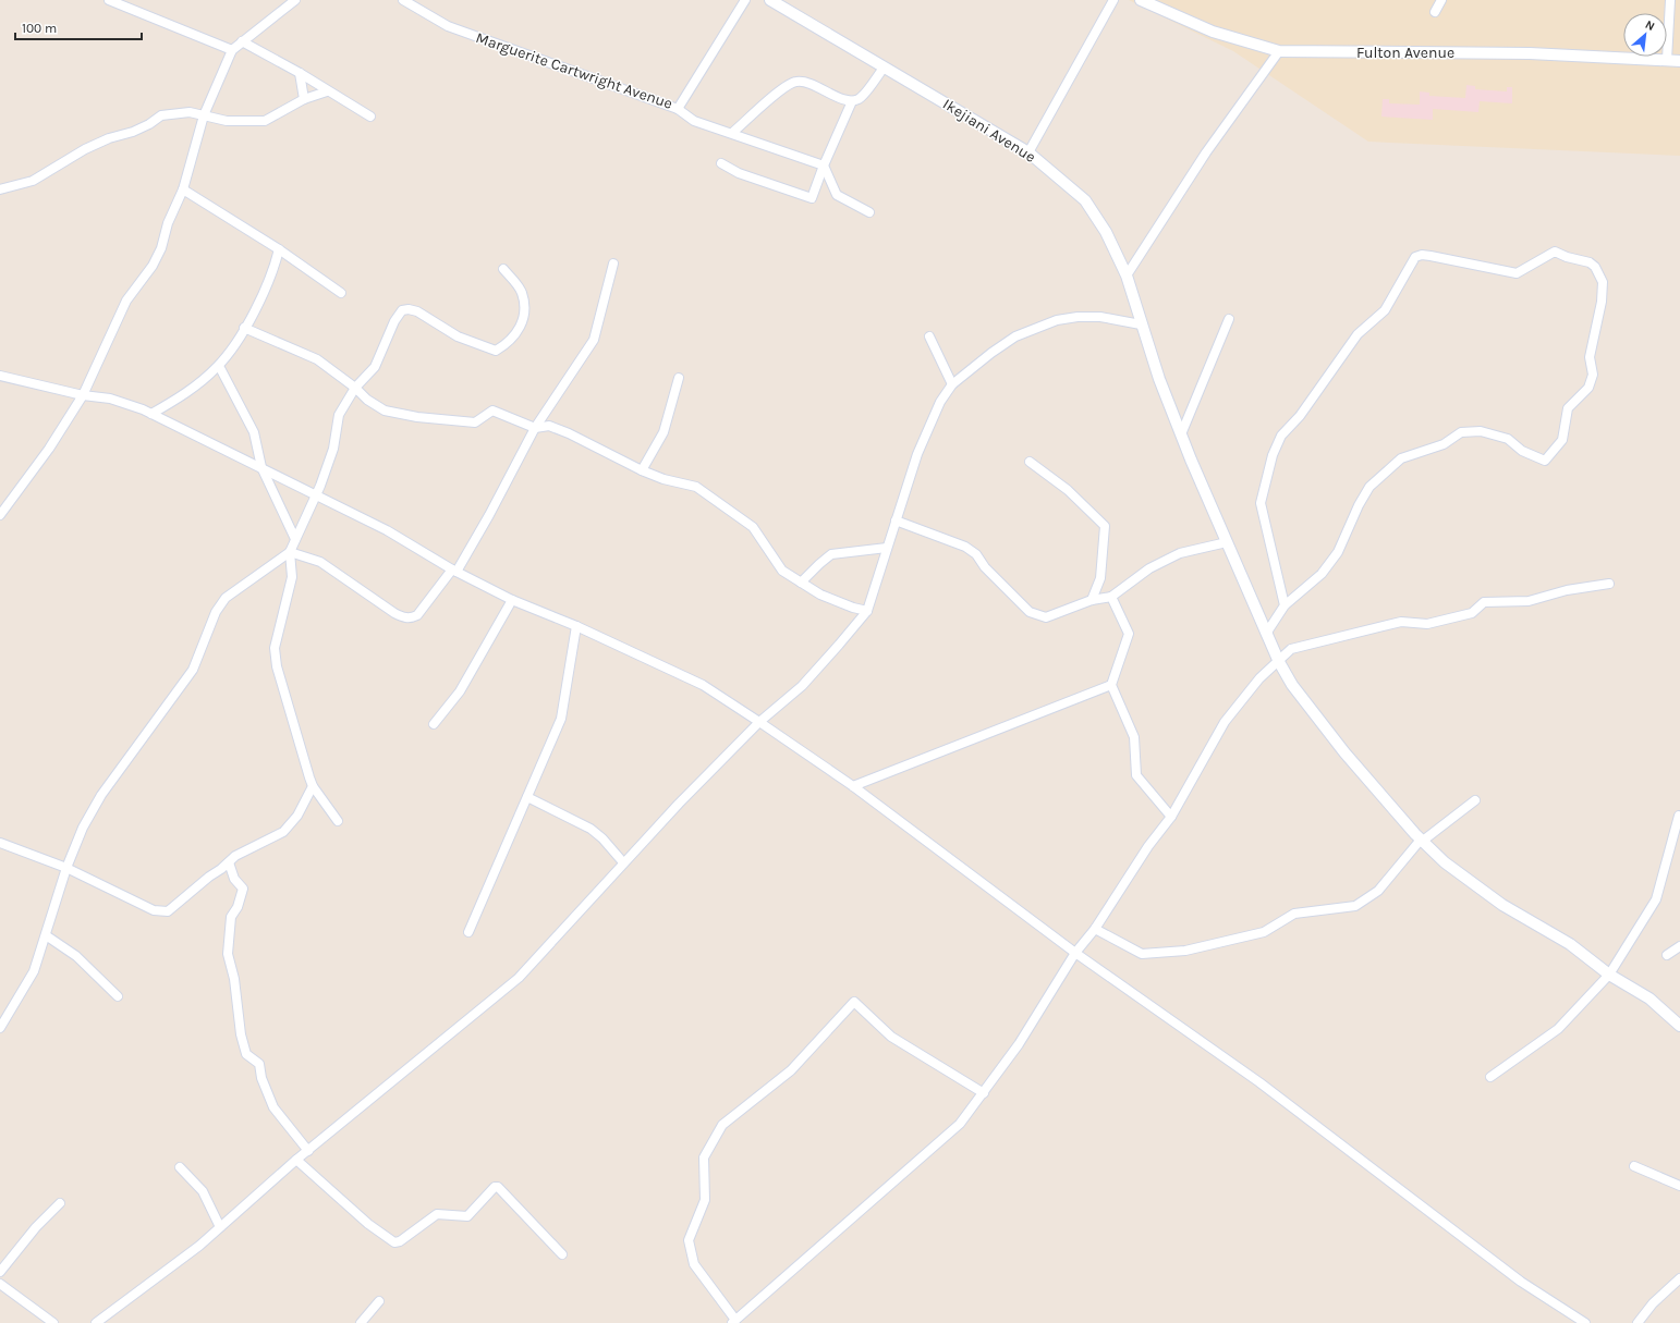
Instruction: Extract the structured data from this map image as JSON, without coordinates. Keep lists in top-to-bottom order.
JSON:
{
  "streets": {
    "street": ["Fulton Avenue", "Marguerite Cartwright Avenue", "Ikejiani Avenue"]
  },
  "scale_bar": "100 m",
  "north": "top right"
}
